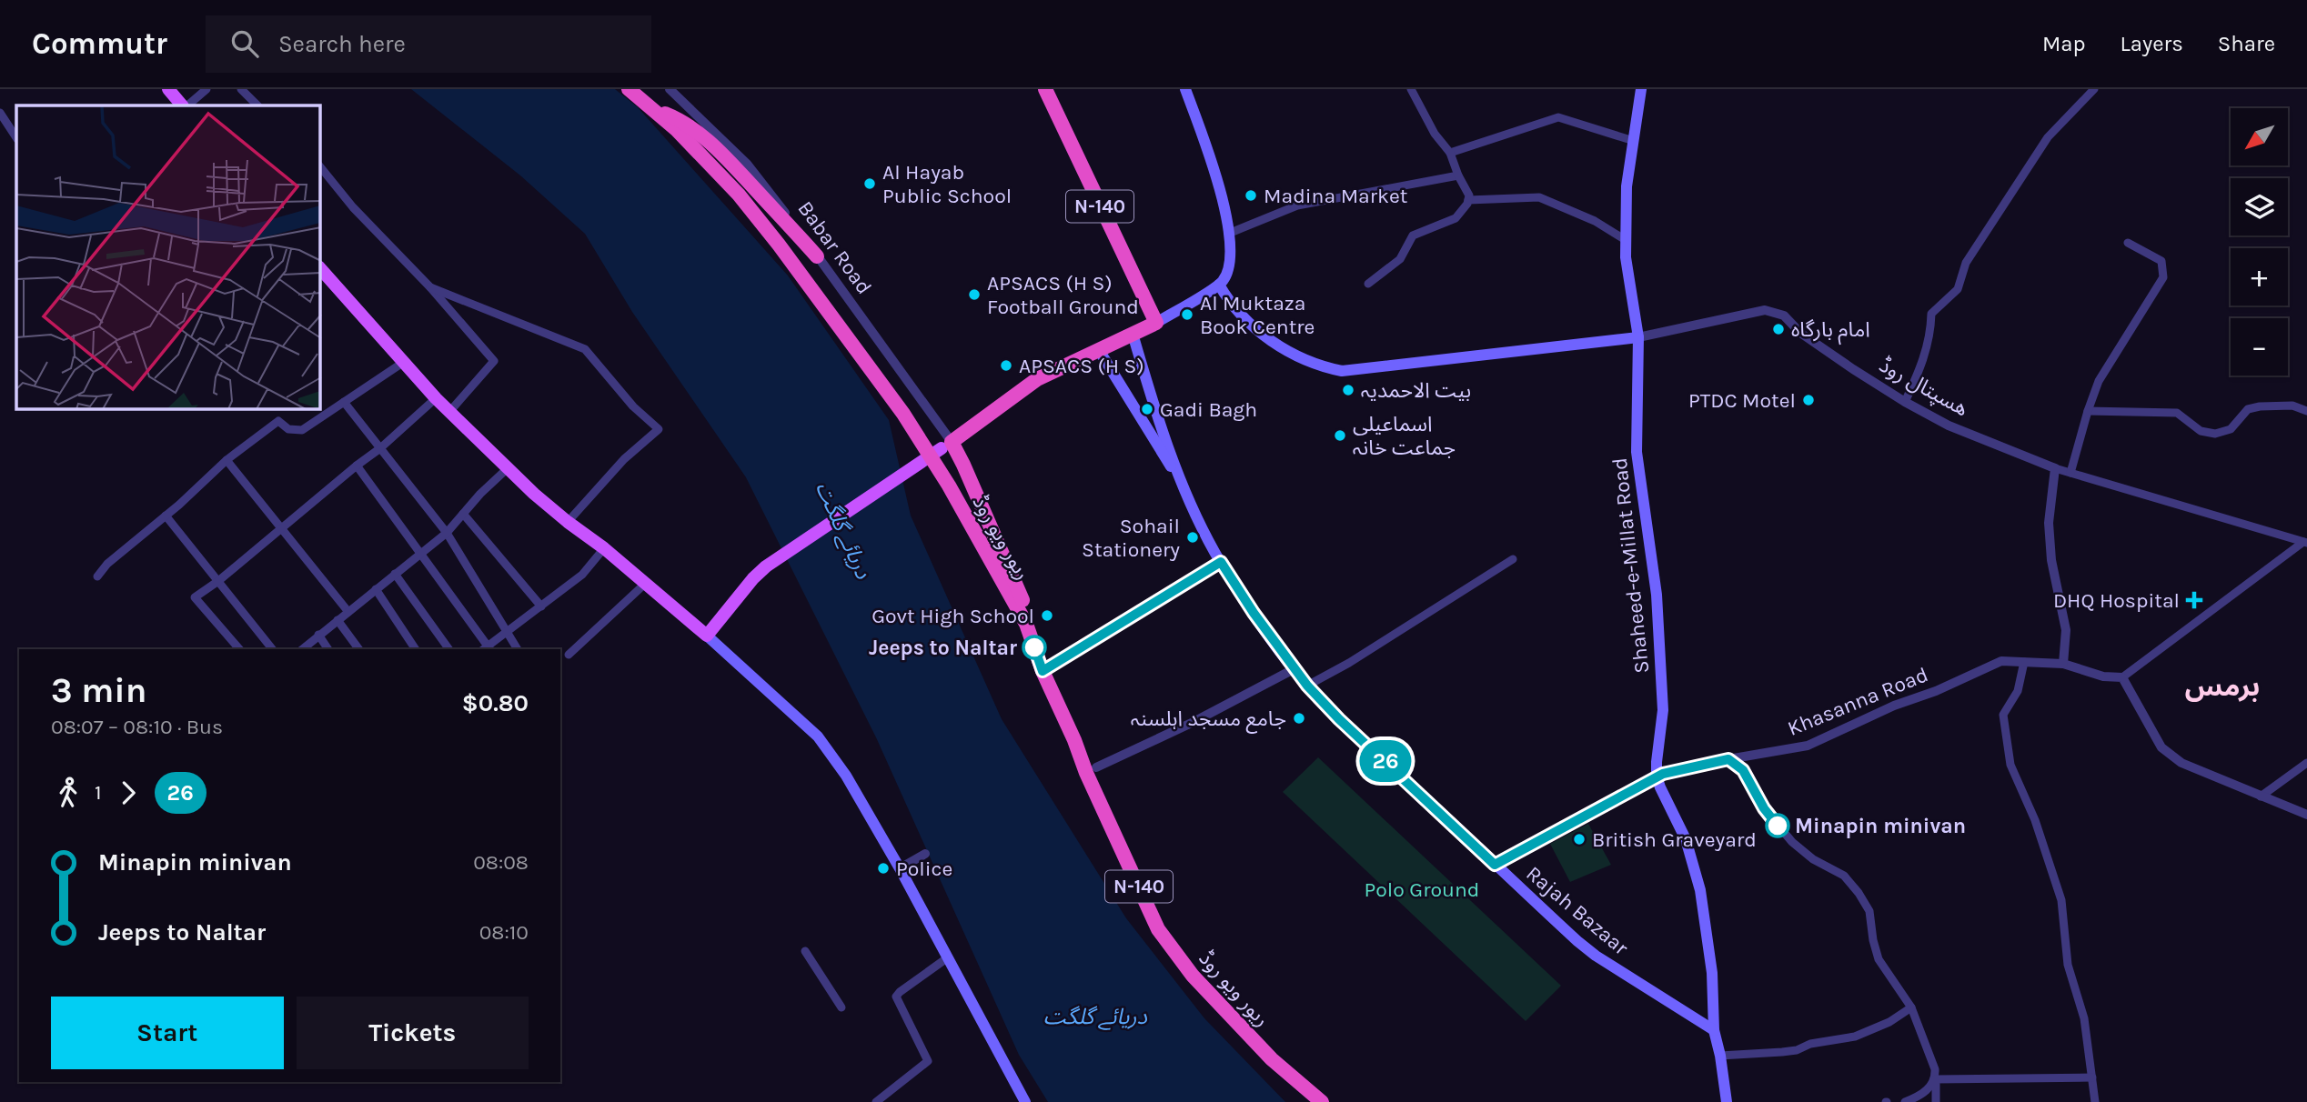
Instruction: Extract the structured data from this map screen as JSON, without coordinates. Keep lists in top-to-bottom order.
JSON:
{
  "streets": {
    "highway": ["N-140", "ریور ویو روڈ"],
    "main road": ["Shaheed-e-Millat Road", "Rajah Bazaar"],
    "street": ["Babar Road", "ھسپتال روڈ", "Khasanna Road"]
  },
  "crossings": [
    ["N-140", "Babar Road"],
    ["N-140", "ریور ویو روڈ"],
    ["ھسپتال روڈ", "Shaheed-e-Millat Road"],
    ["Shaheed-e-Millat Road", "Khasanna Road"],
    ["Shaheed-e-Millat Road", "Rajah Bazaar"],
    ["Khasanna Road", "Rajah Bazaar"]
  ],
  "districts": ["برمس"],
  "water": ["دریائے گلگت"],
  "parks": ["Polo Ground"],
  "places": {
    "other": [
      "Al Hayab Public School",
      "Madina Market",
      "APSACS (H S) Football Ground",
      "Al Muktaza Book Centre",
      "امام بارگاہ",
      "APSACS (H S)",
      "بیت الاحمدیہ",
      "PTDC Motel",
      "Gadi Bagh",
      "اسماعیلی جماعت خانہ",
      "Sohail Stationery",
      "Govt High School",
      "Jeeps to Naltar",
      "جامع مسجد اہلسنہ",
      "Minapin minivan",
      "British Graveyard",
      "Police"
    ],
    "health": ["DHQ Hospital"]
  },
  "lines": ["bus line 26"],
  "north": "bottom left",
  "page": {
    "header": "Commutr",
    "search": "Search here",
    "nav": ["Map", "Layers", "Share"],
    "on_map": "26",
    "map_buttons": ["+", "−"],
    "heading": ["3 min", "08:07 – 08:10 · Bus", "$0.80"],
    "legs": ["1", "26"],
    "list": [
      {
        "name": "Minapin minivan",
        "value": "08:08"
      },
      {
        "name": "Jeeps to Naltar",
        "value": "08:10"
      }
    ],
    "buttons": ["Start", "Tickets"]
  }
}
